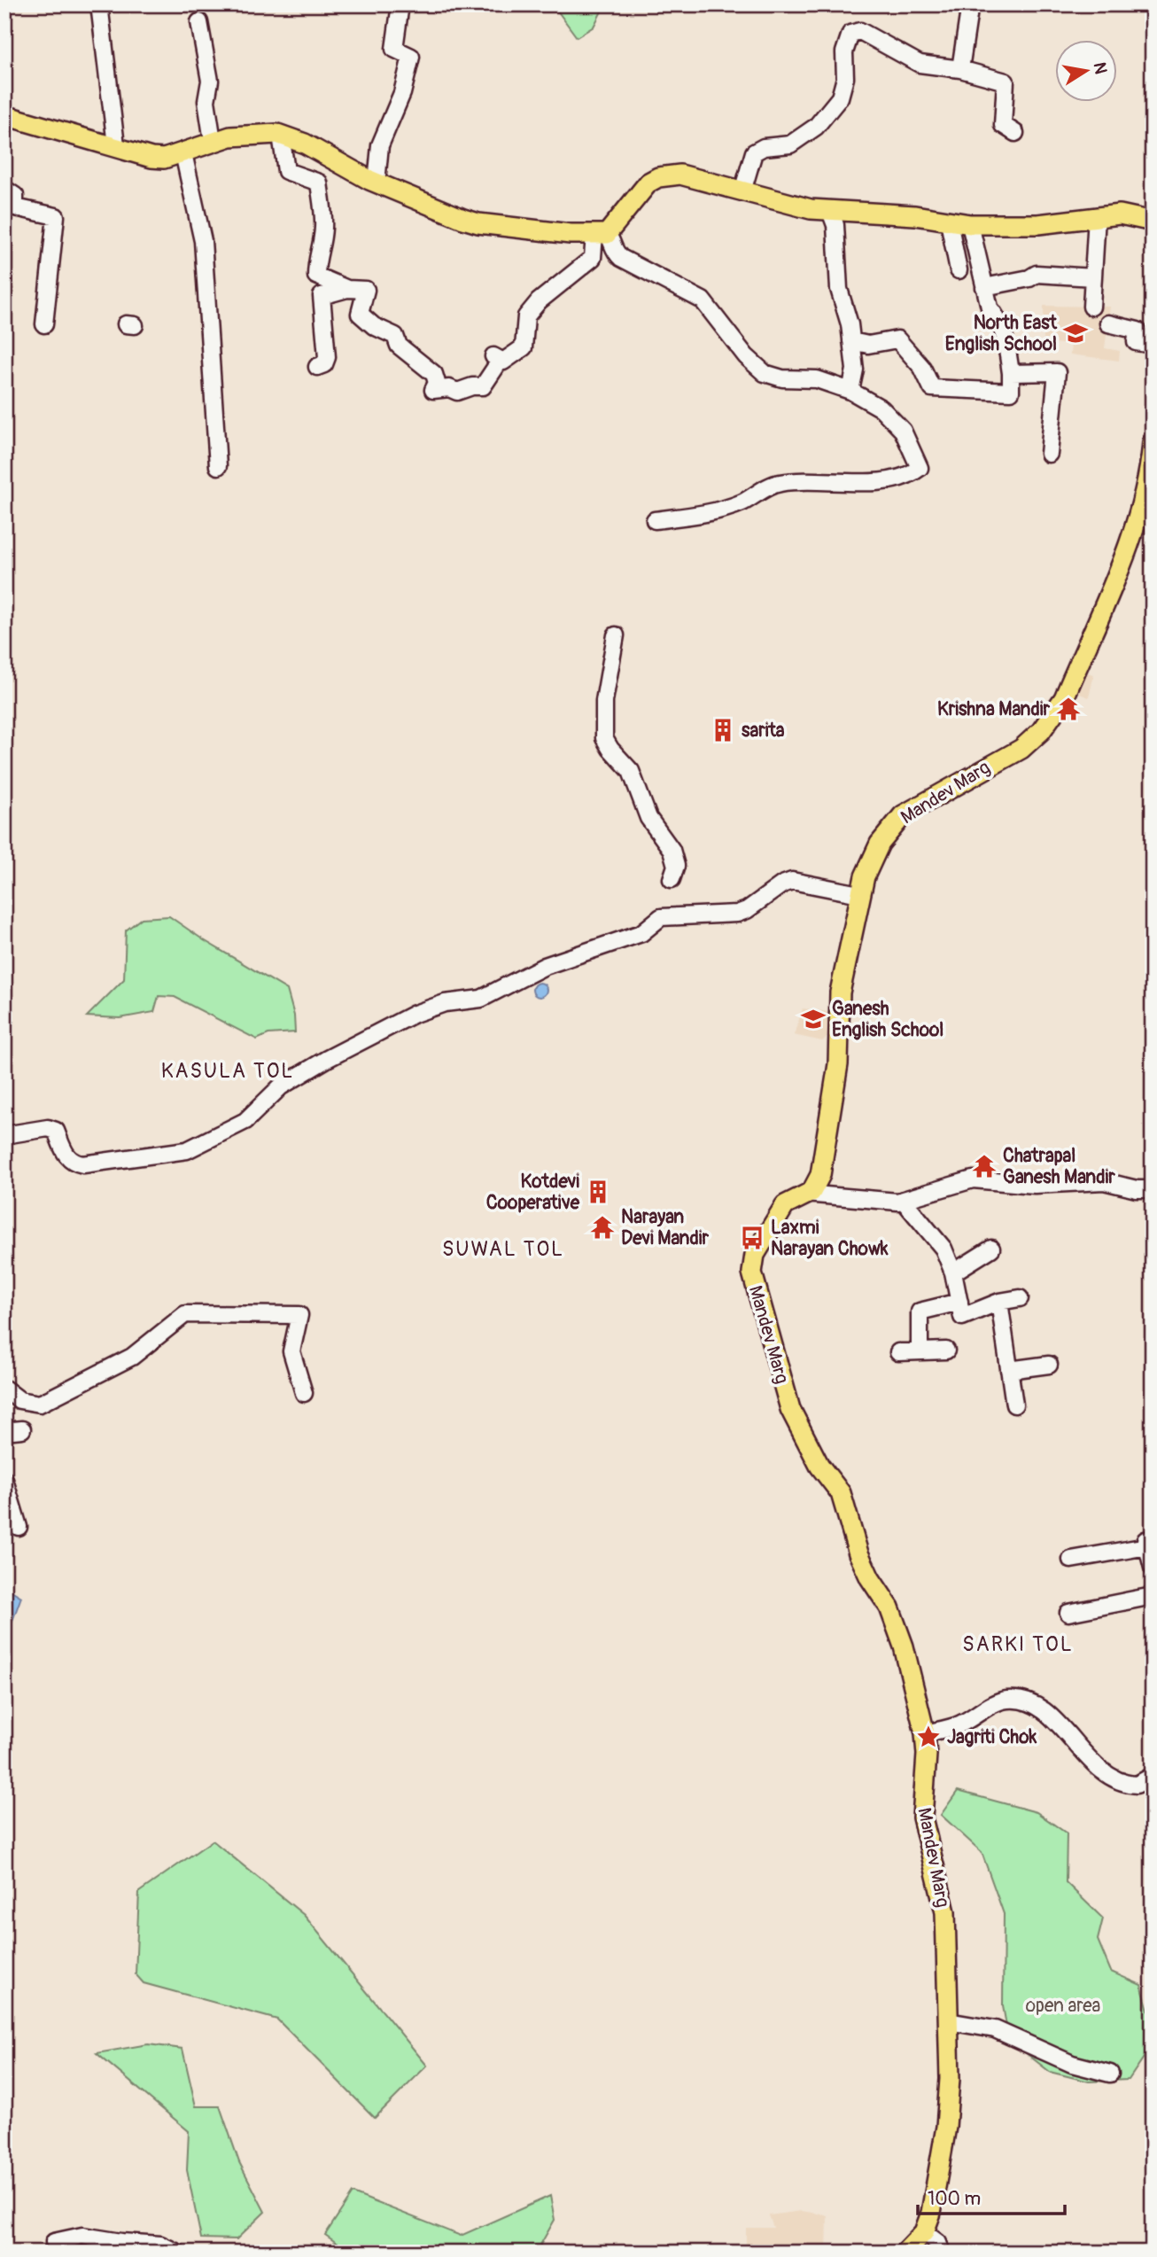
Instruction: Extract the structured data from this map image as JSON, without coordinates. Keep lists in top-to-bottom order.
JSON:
{
  "streets": {
    "main road": ["Mandev Marg"]
  },
  "districts": ["KASULA TOL", "SUWAL TOL", "SARKI TOL"],
  "parks": ["open area"],
  "places": {
    "school or university": ["North East English School", "Ganesh English School"],
    "temple": ["Krishna Mandir", "Chatrapal Ganesh Mandir", "Narayan Devi Mandir"],
    "building": ["sarita", "Kotdevi Cooperative"],
    "bus stop": ["Laxmi Narayan Chowk"],
    "place": ["Jagriti Chok"]
  },
  "scale_bar": "100 m",
  "north": "right"
}
